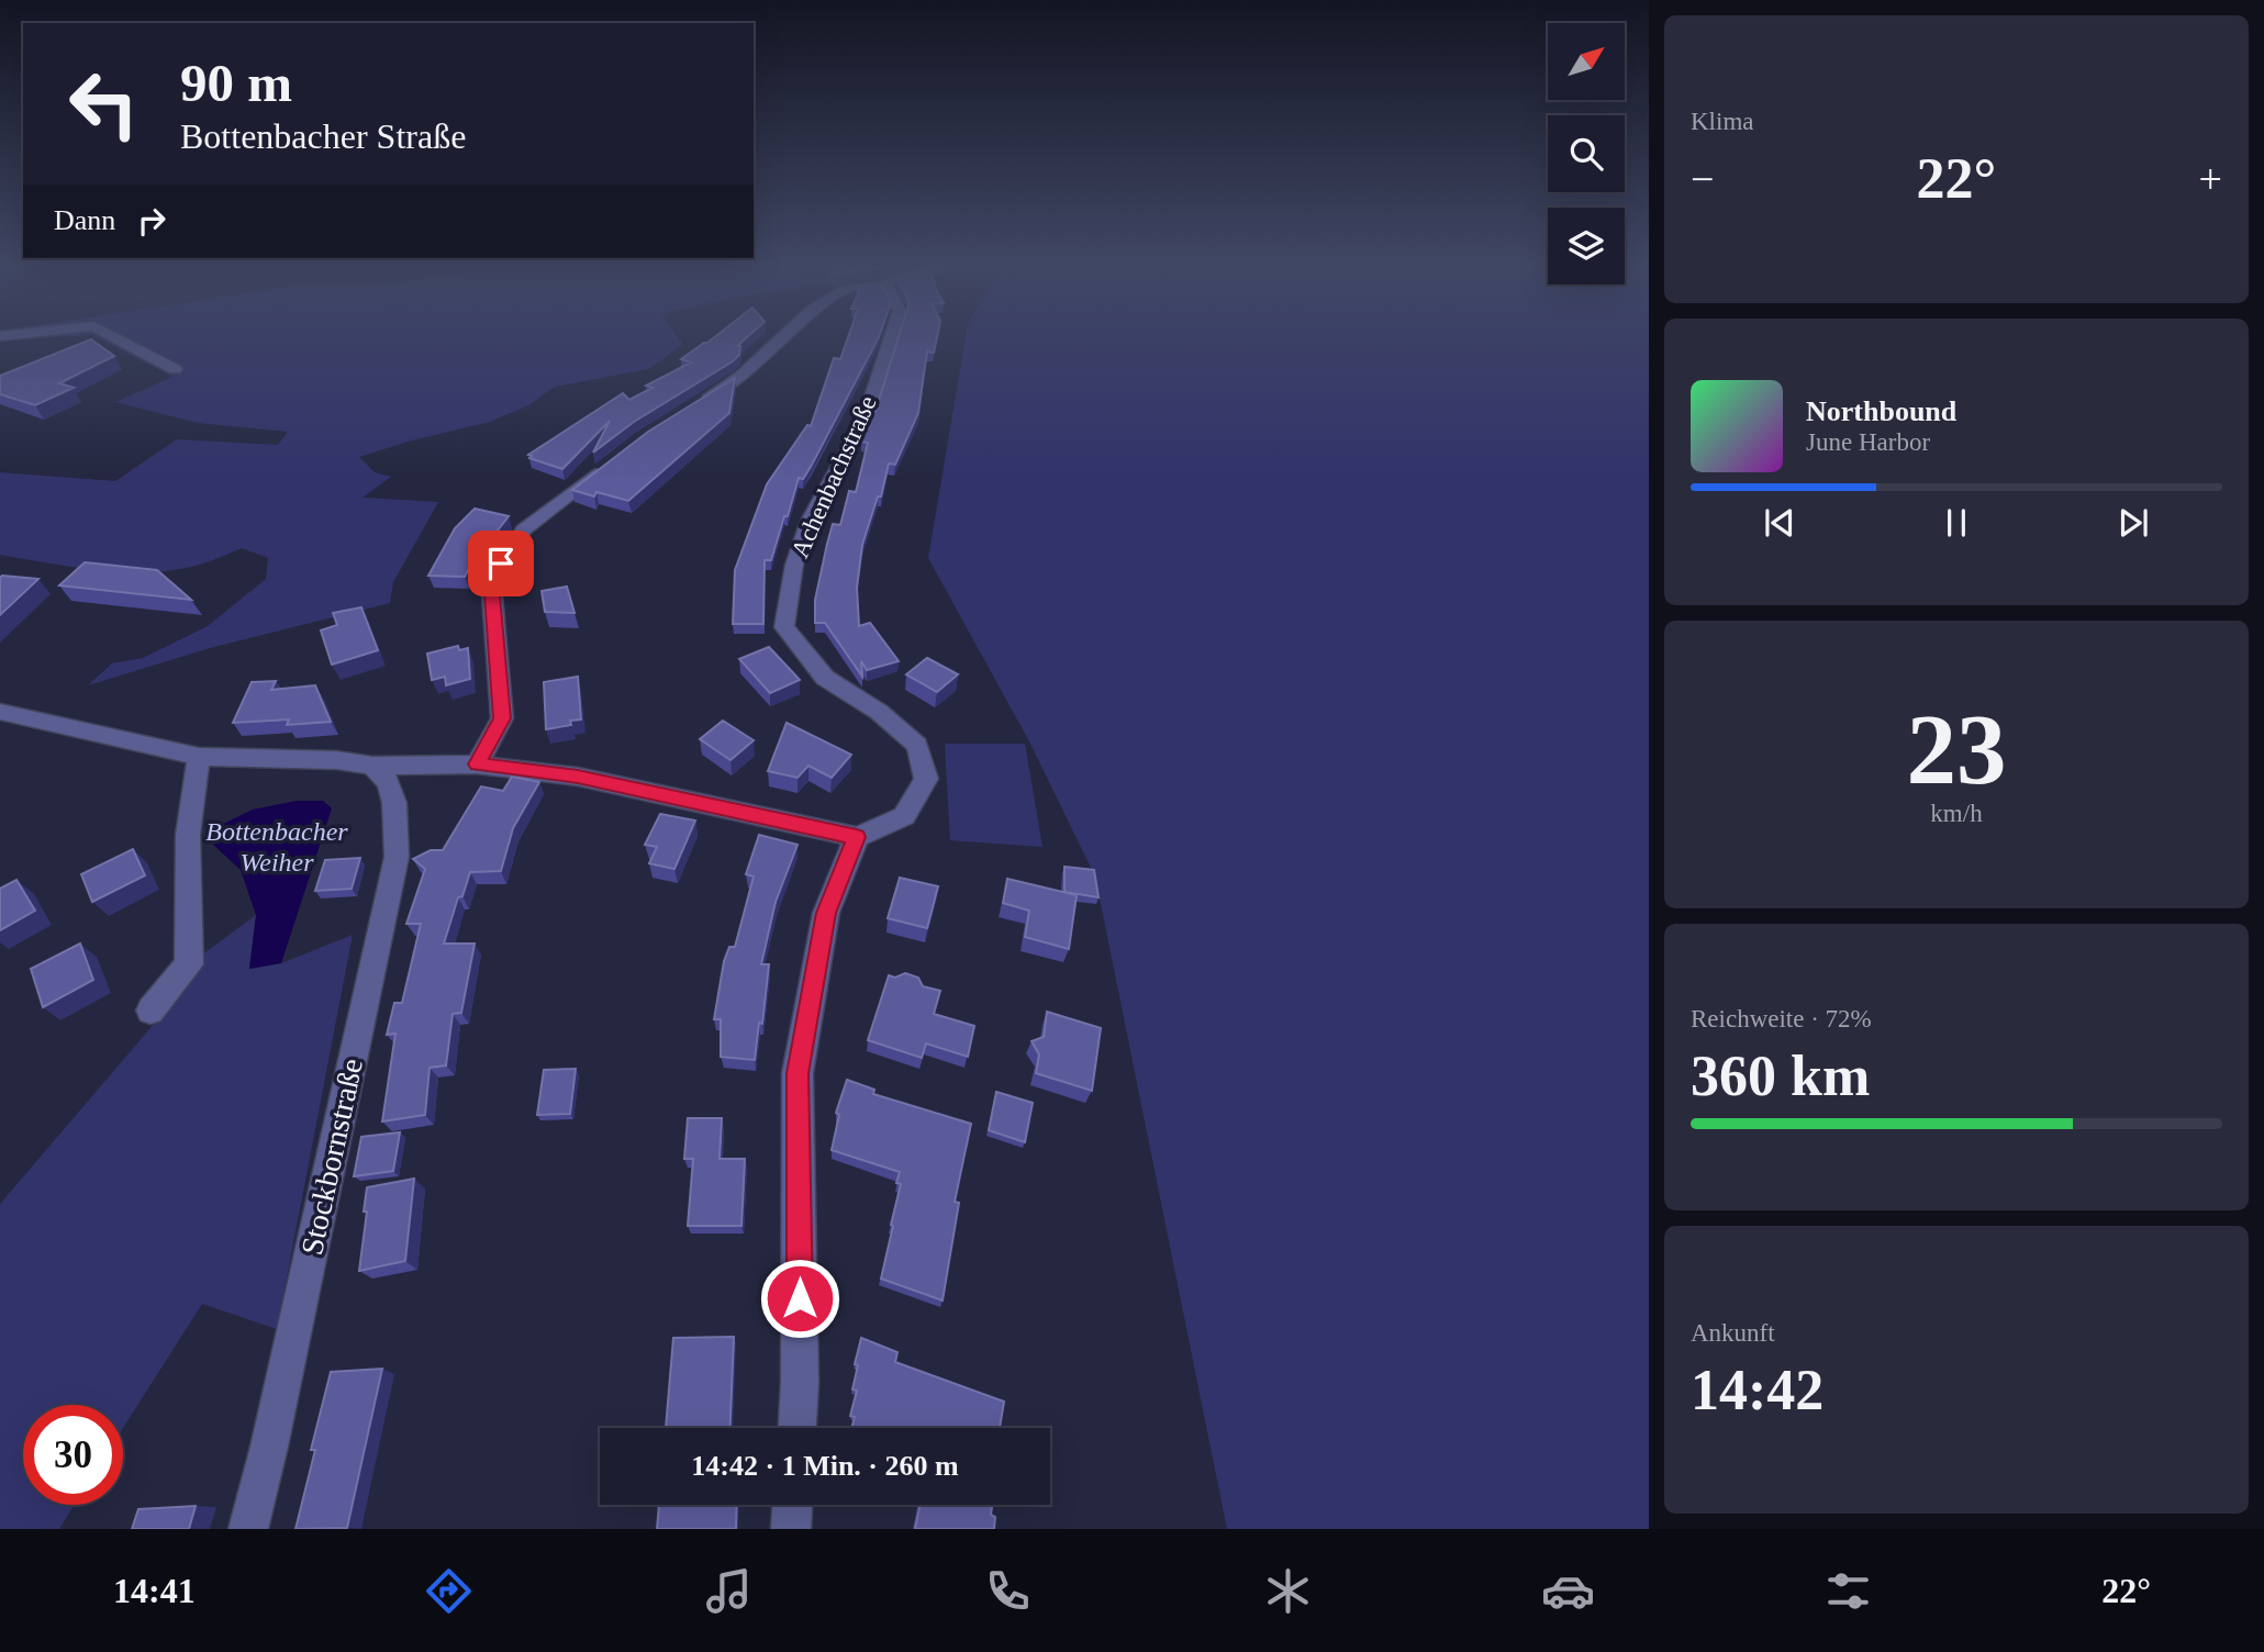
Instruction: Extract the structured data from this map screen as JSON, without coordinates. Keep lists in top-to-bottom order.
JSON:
{
  "streets": {
    "street": ["Achenbachstraße", "Stockbornstraße"]
  },
  "water": ["Bottenbacher Weiher"],
  "north": "top right",
  "page": {
    "tile": [
      "Klima",
      ["23", "km/h"],
      ["Reichweite · 72%", "360 km"],
      ["Ankunft", "14:42"]
    ],
    "turn": ["90 m", "Bottenbacher Straße"],
    "heat": ["−", "22°", "+"],
    "then": "Dann",
    "song": ["Northbound", "June Harbor"],
    "limit": "30",
    "trip": "14:42 · 1 Min. · 260 m",
    "tabs": ["14:41", "22°"]
  }
}
